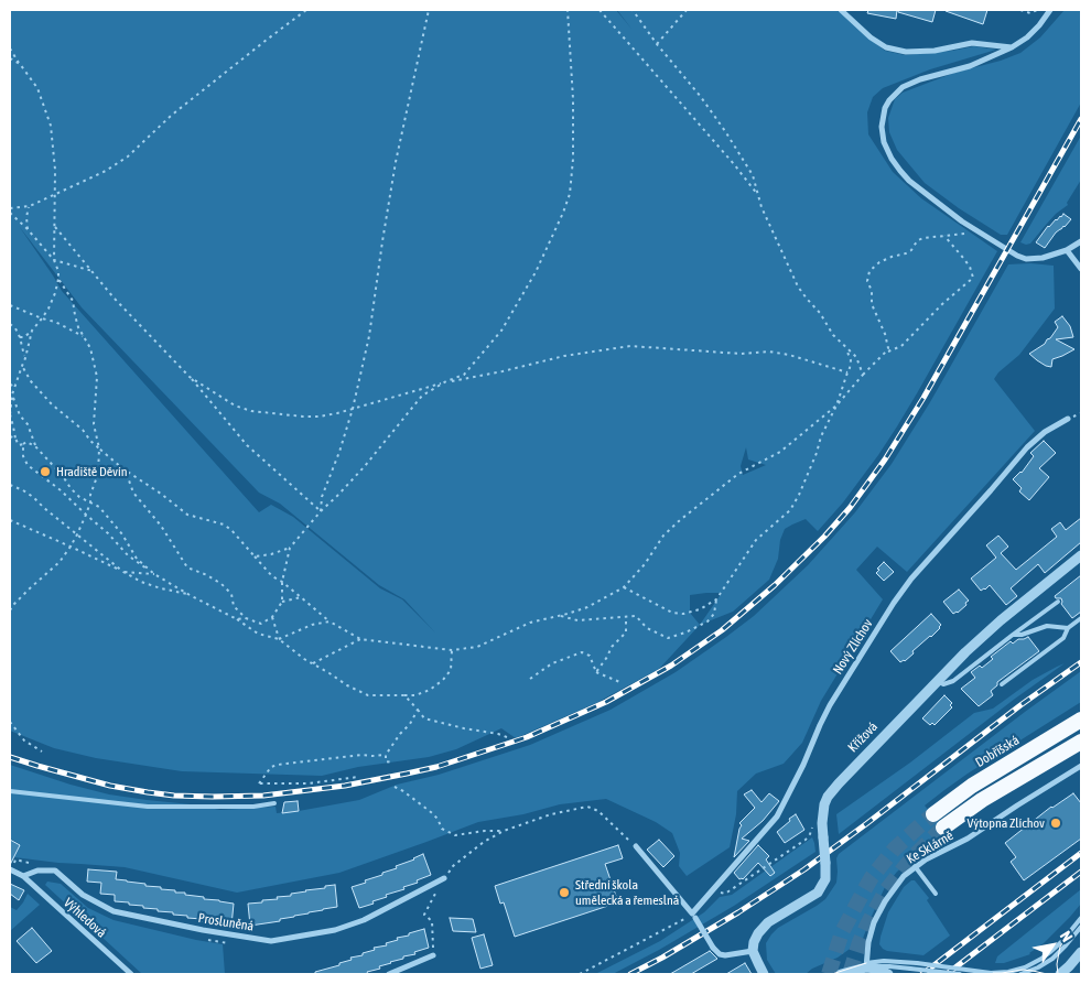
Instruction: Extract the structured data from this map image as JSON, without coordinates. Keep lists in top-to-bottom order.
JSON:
{
  "streets": {
    "highway": ["Dobříšská"],
    "street": [
      "Nový Zlíchov",
      "Křížová",
      "Ke Sklárně",
      "Výhledová",
      "Prosluněná"
    ]
  },
  "places": ["Hradiště Děvín", "Výtopna Zlíchov", "Střední škola umělecká a řemeslná"],
  "north": "top right"
}
